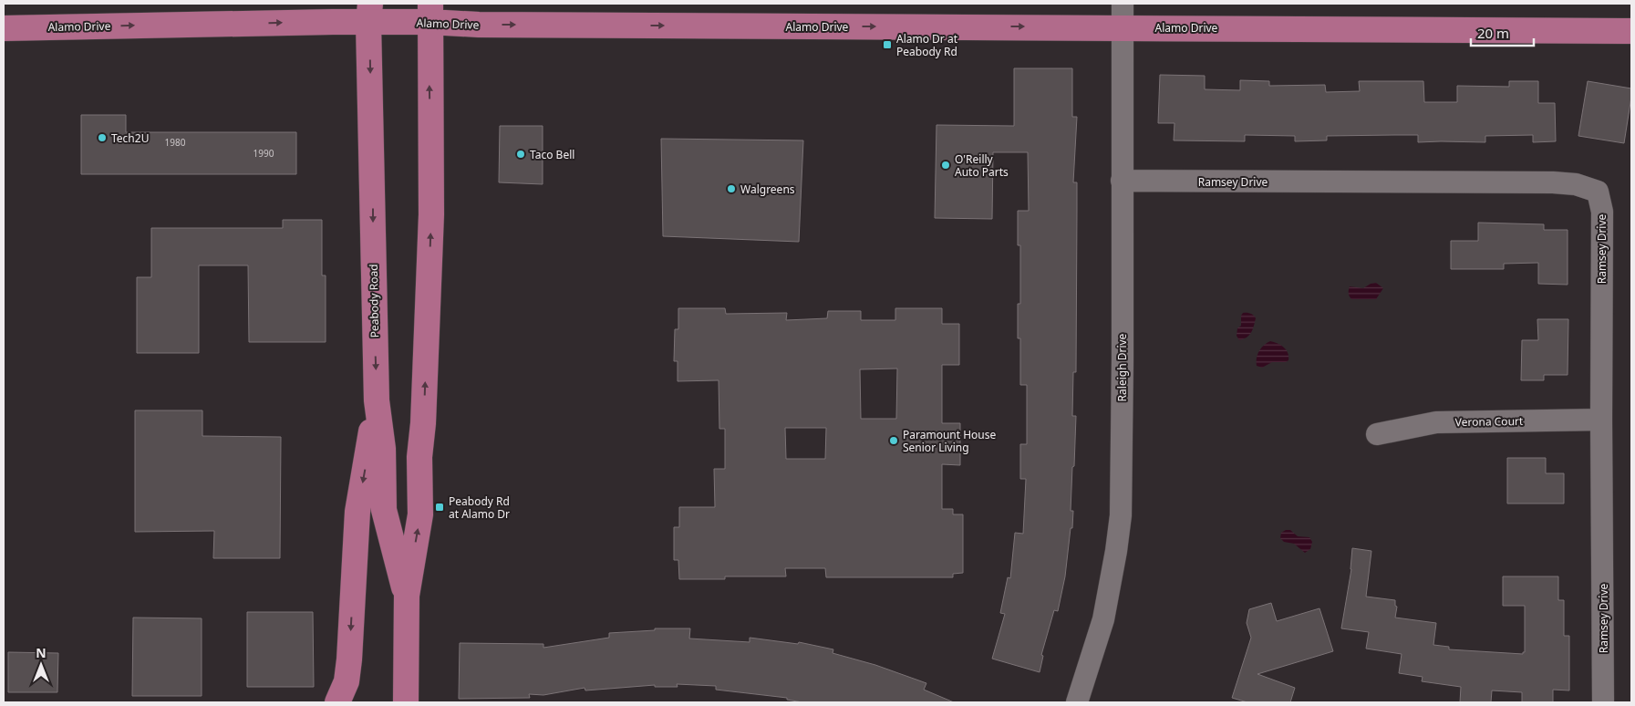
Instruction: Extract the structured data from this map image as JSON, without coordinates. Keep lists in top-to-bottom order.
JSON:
{
  "streets": {
    "main road": ["Alamo Drive", "Peabody Road"],
    "street": ["Ramsey Drive", "Raleigh Drive", "Verona Court"]
  },
  "crossings": [
    ["Alamo Drive", "Peabody Road"],
    ["Alamo Drive", "Raleigh Drive"],
    ["Ramsey Drive", "Raleigh Drive"],
    ["Ramsey Drive", "Verona Court"]
  ],
  "one_way": ["Alamo Drive"],
  "places": {
    "transit": ["Alamo Dr at Peabody Rd", "Peabody Rd at Alamo Dr"],
    "other": [
      "Tech2U",
      "Taco Bell",
      "O'Reilly Auto Parts",
      "Walgreens",
      "Paramount House Senior Living"
    ]
  },
  "house_numbers": ["1980", "1990"],
  "scale_bar": "20 m",
  "north": "top"
}
